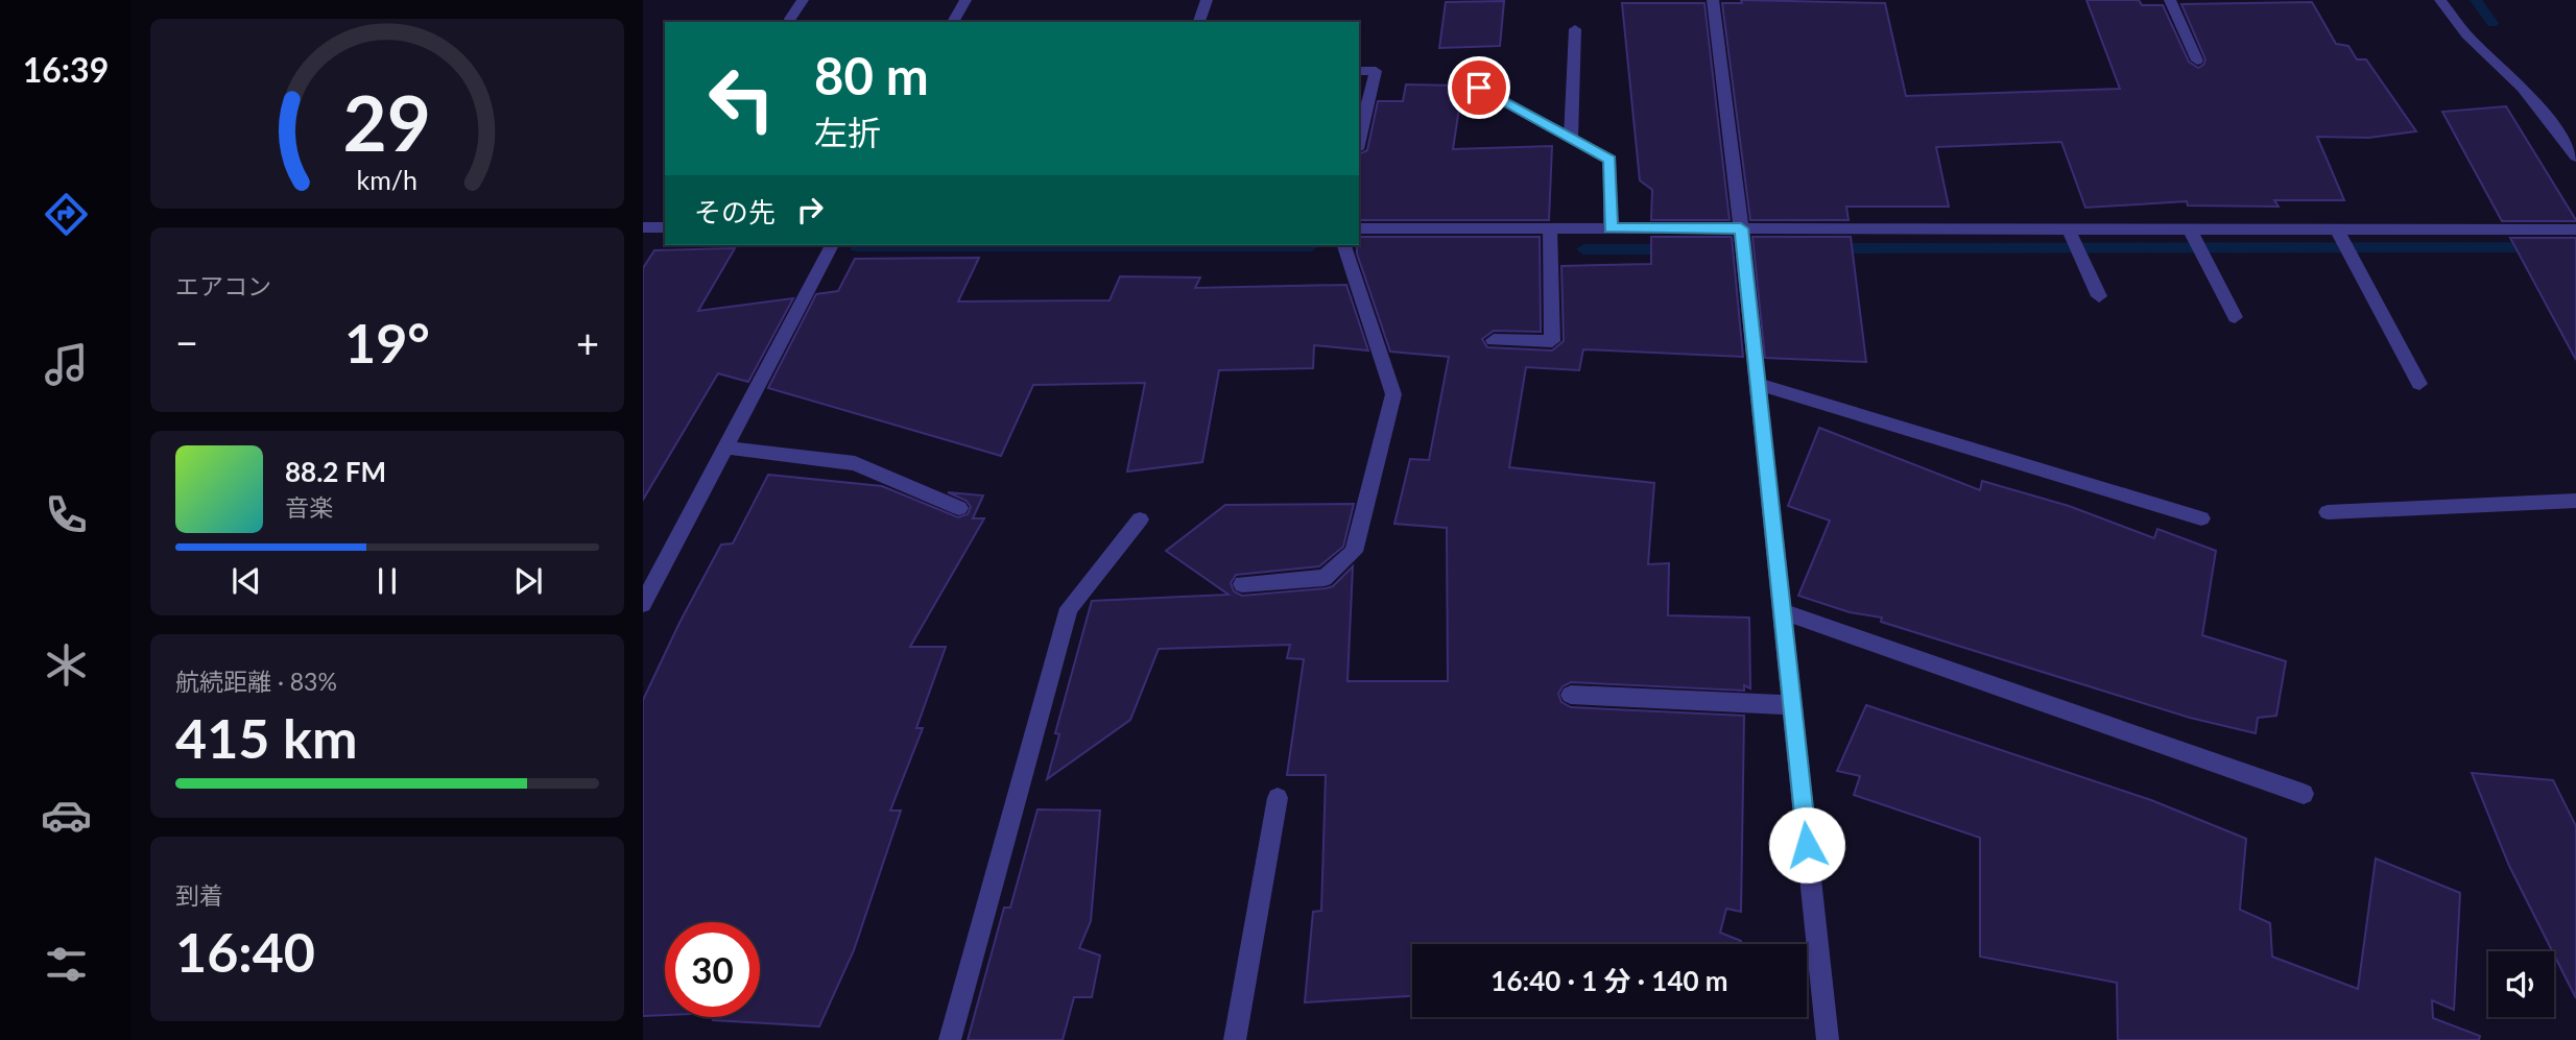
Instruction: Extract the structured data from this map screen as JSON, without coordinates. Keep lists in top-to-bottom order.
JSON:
{
  "page": {
    "tabs": "16:39",
    "turn": ["80 m", "左折"],
    "then": "その先",
    "tile": [
      "エアコン",
      ["航続距離 · 83%", "415 km"],
      ["到着", "16:40"]
    ],
    "heat": ["−", "19°", "+"],
    "song": ["88.2 FM", "音楽"],
    "limit": "30",
    "trip": "16:40 · 1 分 · 140 m",
    "gauge": ["29", "km/h"]
  }
}
